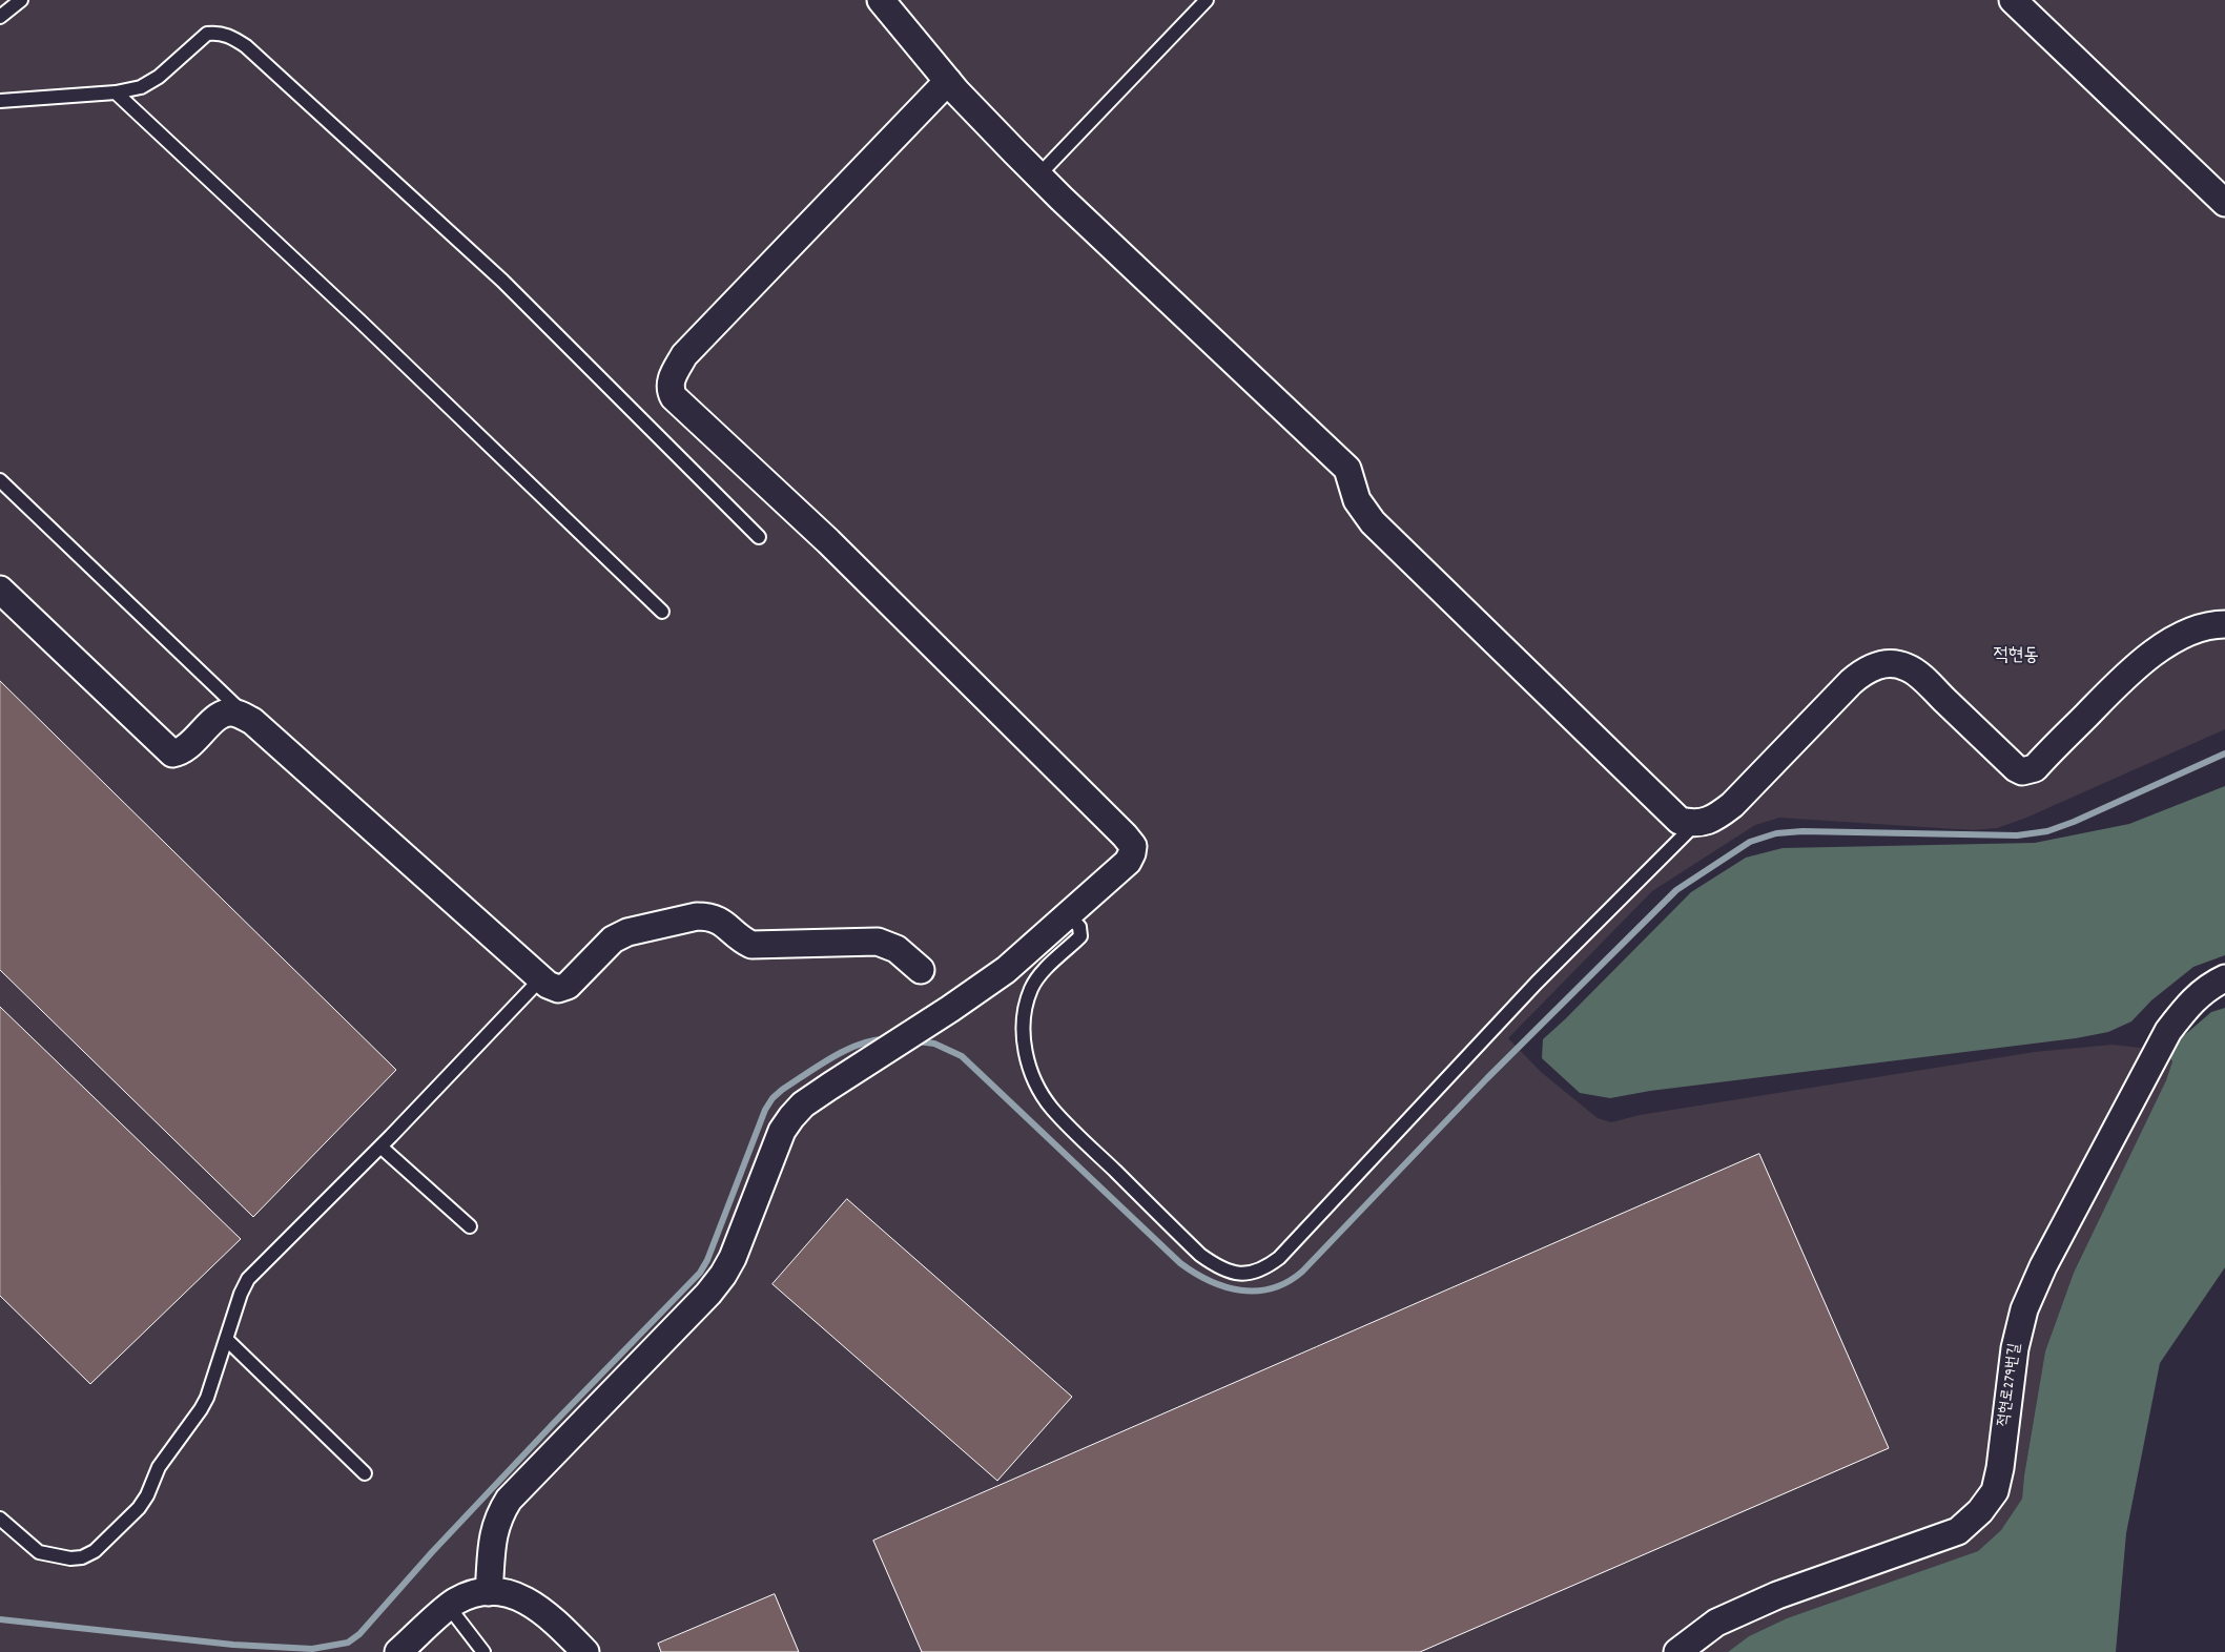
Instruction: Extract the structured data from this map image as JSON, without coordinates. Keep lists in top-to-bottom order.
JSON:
{
  "streets": {
    "street": ["적현로279번길"]
  },
  "districts": ["적현동"]
}
